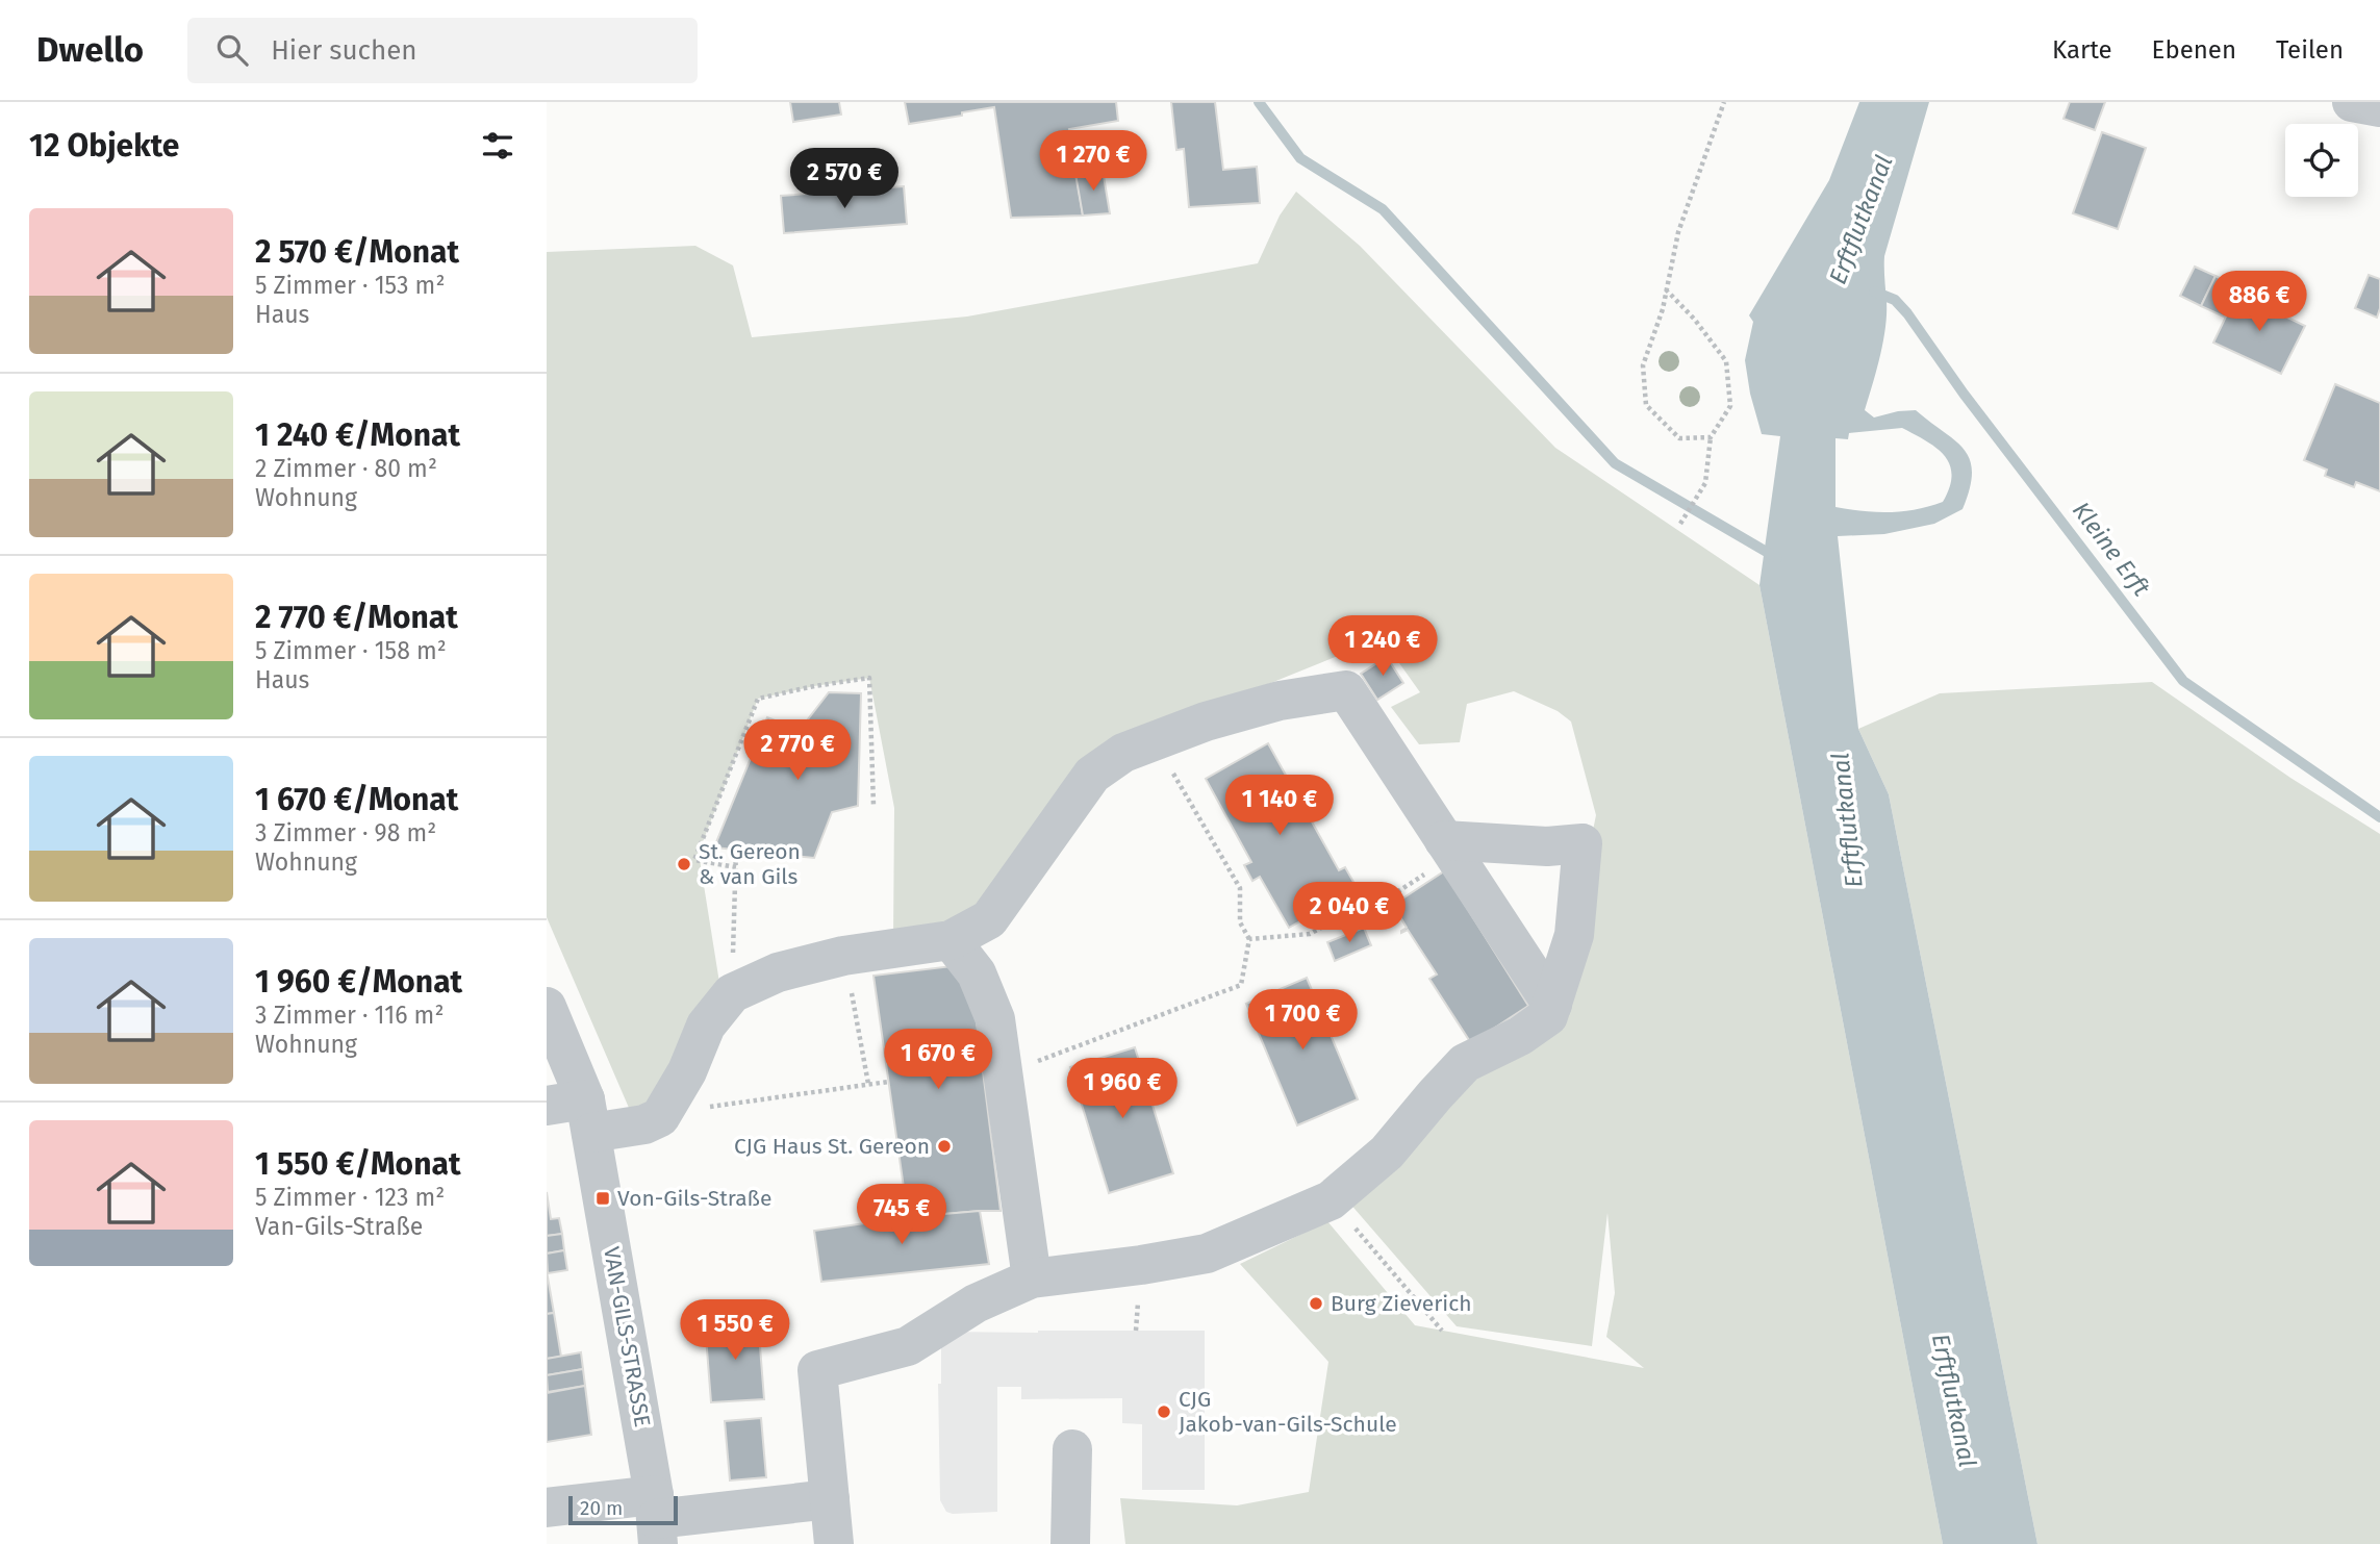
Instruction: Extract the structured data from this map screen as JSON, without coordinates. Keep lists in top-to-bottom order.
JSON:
{
  "streets": {
    "street": ["VAN-GILS-STRASSE"]
  },
  "water": ["Erftflutkanal", "Kleine Erft"],
  "places": {
    "other": [
      "St. Gereon & van Gils",
      "CJG Haus St. Gereon",
      "Burg Zieverich",
      "CJG Jakob-van-Gils-Schule"
    ],
    "transit": ["Von-Gils-Straße"]
  },
  "scale_bar": "20 m",
  "page": {
    "header": "Dwello",
    "search": "Hier suchen",
    "nav": ["Karte", "Ebenen", "Teilen"],
    "heading": "12 Objekte",
    "price": [
      "1 270 €",
      "2 570 €",
      "886 €",
      "1 240 €",
      "2 770 €",
      "1 140 €",
      "2 040 €",
      "1 700 €",
      "1 670 €",
      "1 960 €",
      "745 €",
      "1 550 €"
    ],
    "list": [
      {
        "name": "2 570 €/Monat",
        "note": "5 Zimmer · 153 m² · Haus"
      },
      {
        "name": "1 240 €/Monat",
        "note": "2 Zimmer · 80 m² · Wohnung"
      },
      {
        "name": "2 770 €/Monat",
        "note": "5 Zimmer · 158 m² · Haus"
      },
      {
        "name": "1 670 €/Monat",
        "note": "3 Zimmer · 98 m² · Wohnung"
      },
      {
        "name": "1 960 €/Monat",
        "note": "3 Zimmer · 116 m² · Wohnung"
      },
      {
        "name": "1 550 €/Monat",
        "note": "5 Zimmer · 123 m² · Van-Gils-Straße"
      }
    ],
    "scale": "20 m"
  }
}
